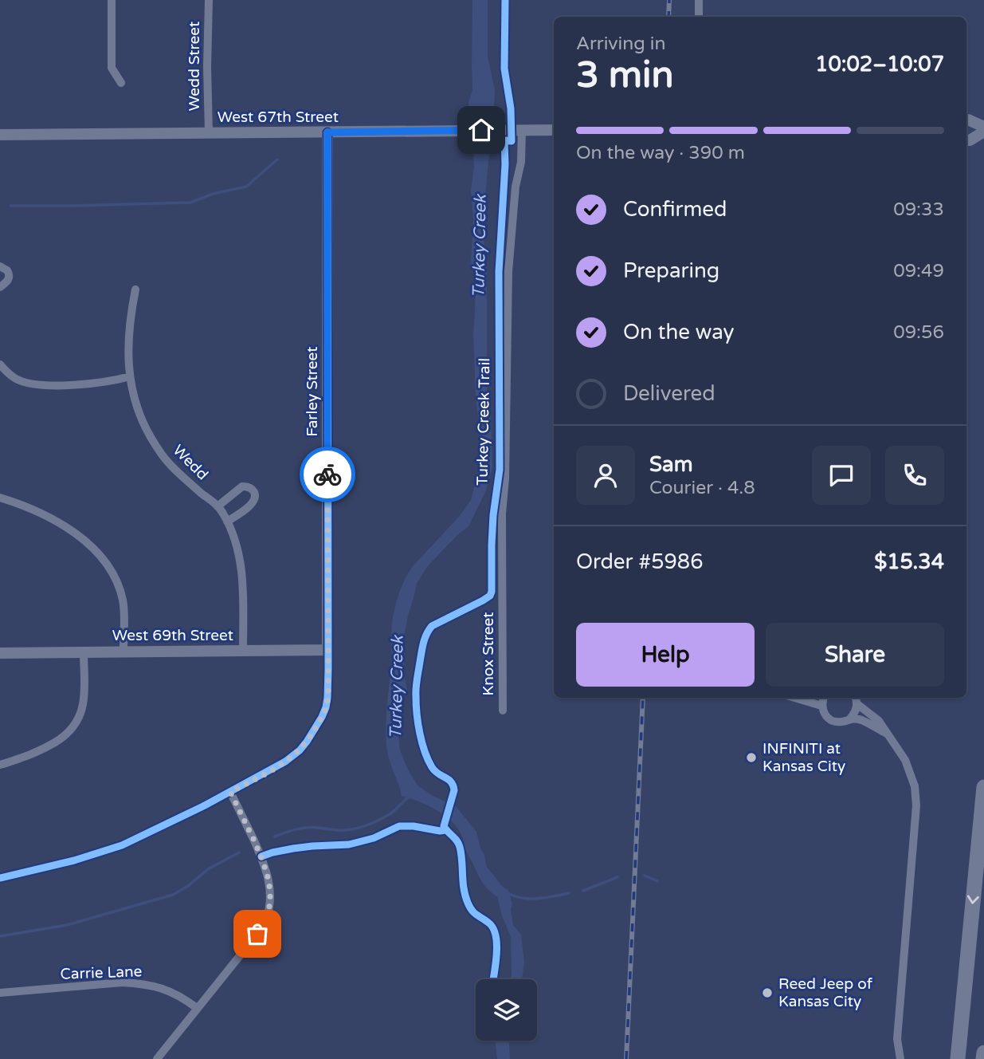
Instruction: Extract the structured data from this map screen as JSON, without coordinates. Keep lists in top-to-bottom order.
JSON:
{
  "streets": {
    "street": [
      "Wedd Street",
      "West 67th Street",
      "Farley Street",
      "Wedd",
      "West 69th Street",
      "Knox Street",
      "Carrie Lane"
    ],
    "cycle path": ["Turkey Creek Trail"]
  },
  "crossings": [
    ["Wedd Street", "West 67th Street"],
    ["West 67th Street", "Farley Street"],
    ["West 67th Street", "Knox Street"],
    ["Farley Street", "West 69th Street"],
    ["Wedd", "West 69th Street"]
  ],
  "water": ["Turkey Creek"],
  "places": ["INFINITI at Kansas City", "Reed Jeep of Kansas City"],
  "page": {
    "heading": ["3 min", "Arriving in", "10:02–10:07"],
    "panel": [
      "Sam",
      "Courier · 4.8",
      "Order #5986",
      "$15.34"
    ],
    "bar": "On the way · 390 m",
    "list": [
      ["Confirmed", "09:33"],
      ["Preparing", "09:49"],
      ["On the way", "09:56"],
      "Delivered"
    ],
    "buttons": ["Help", "Share"]
  }
}
